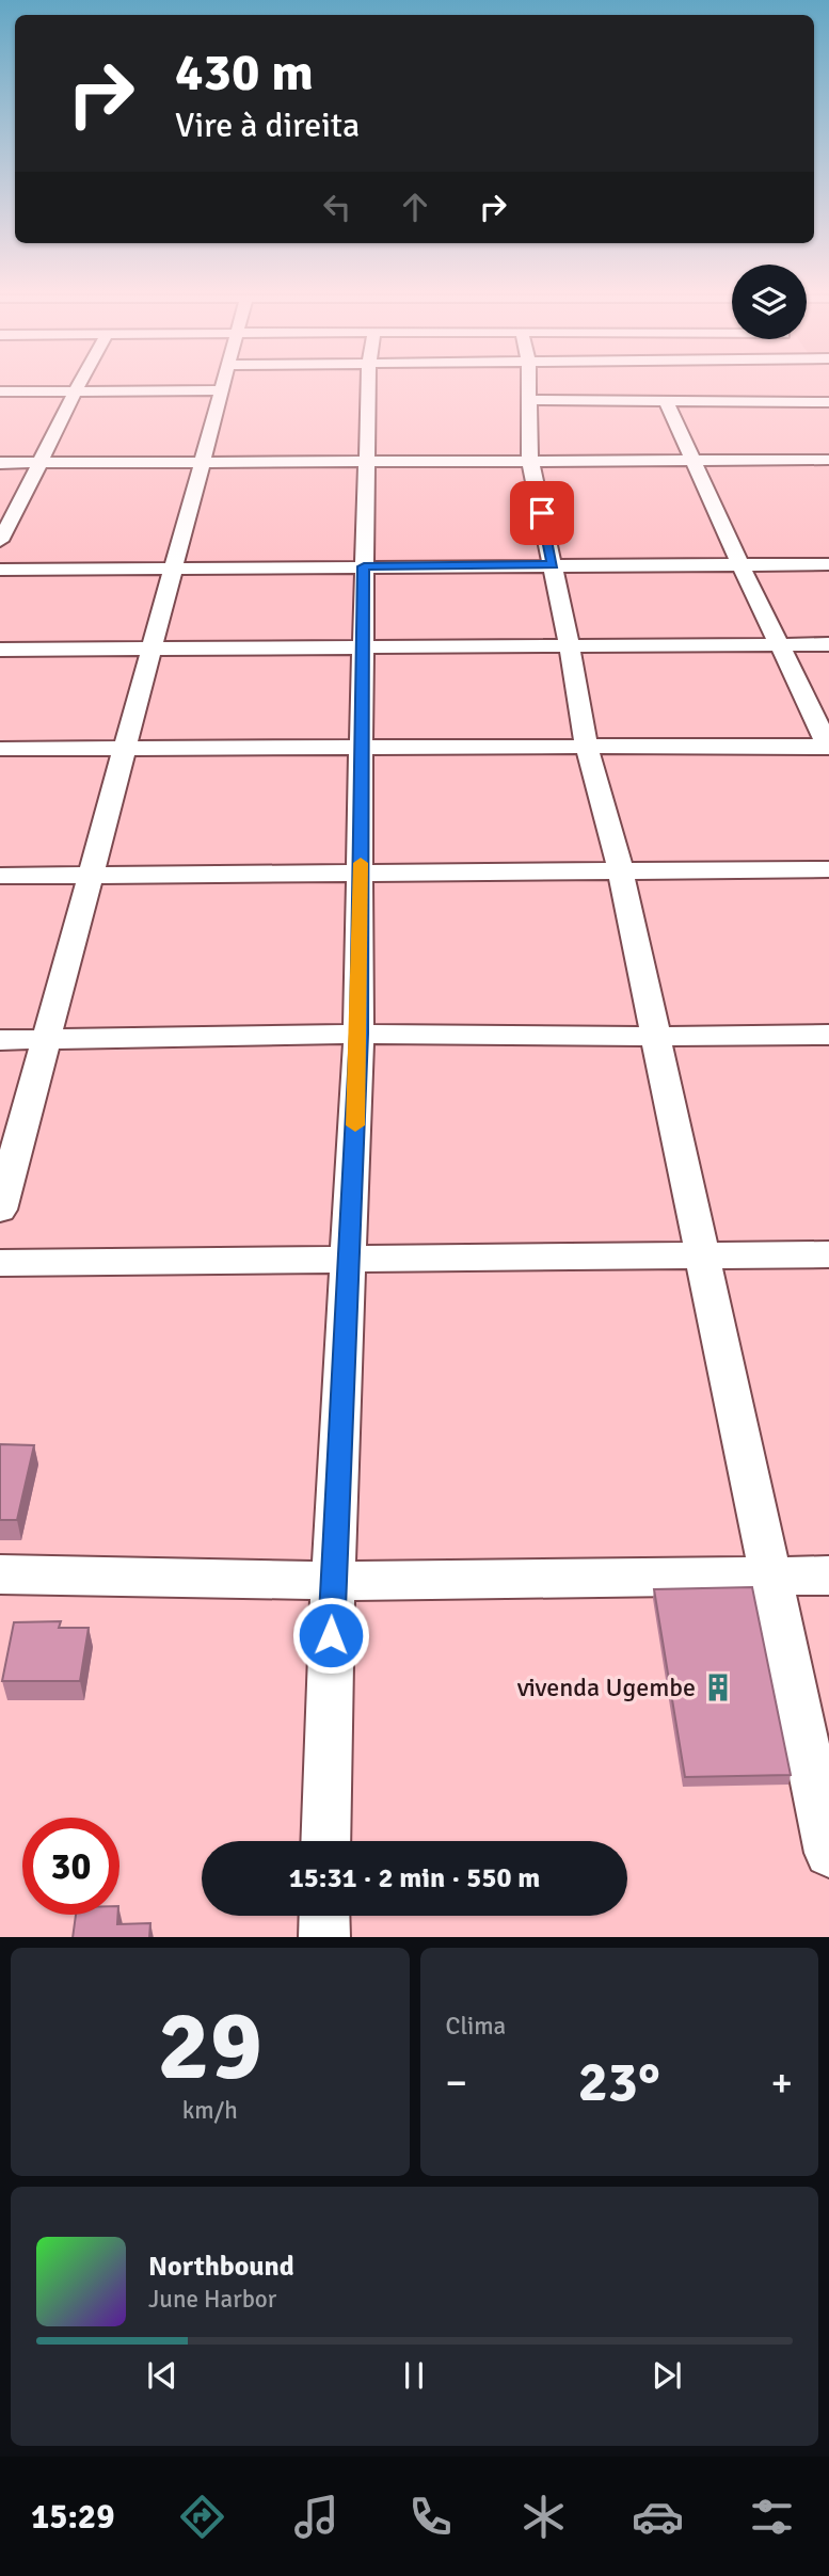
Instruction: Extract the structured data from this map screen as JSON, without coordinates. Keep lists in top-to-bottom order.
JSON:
{
  "places": {
    "building": ["vivenda Ugembe"]
  },
  "page": {
    "turn": ["430 m", "Vire à direita"],
    "limit": "30",
    "trip": "15:31 · 2 min · 550 m",
    "tile": [
      ["29", "km/h"],
      "Clima"
    ],
    "heat": ["−", "23°", "+"],
    "song": ["Northbound", "June Harbor"],
    "tabs": "15:29"
  }
}
